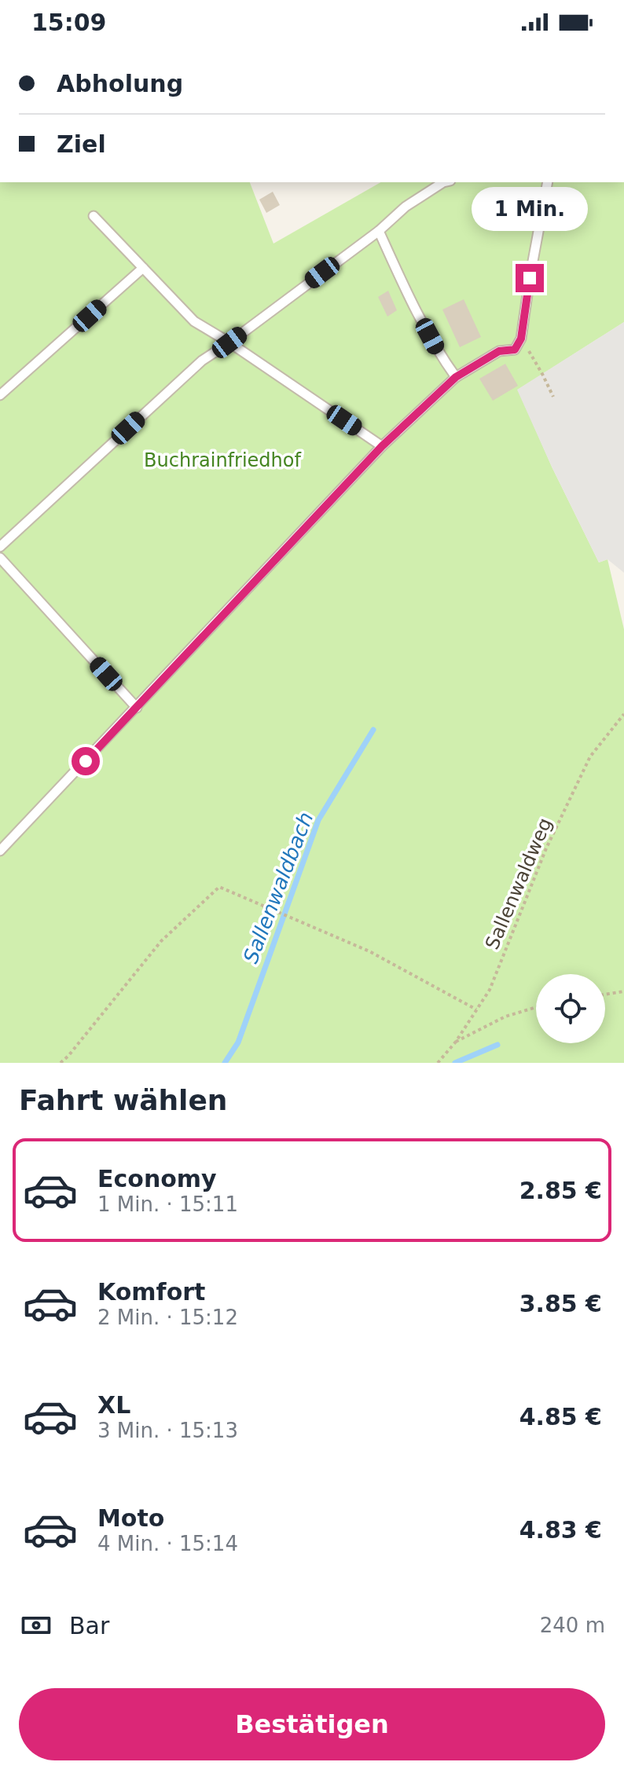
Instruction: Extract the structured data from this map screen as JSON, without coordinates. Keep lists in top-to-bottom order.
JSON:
{
  "streets": {
    "path": ["Sallenwaldweg"]
  },
  "water": ["Sallenwaldbach"],
  "parks": ["Buchrainfriedhof"],
  "page": {
    "status": "15:09",
    "banner": ["Abholung", "Ziel"],
    "bubble": "1 Min.",
    "heading": "Fahrt wählen",
    "list": [
      {
        "name": "Economy",
        "note": "1 Min. · 15:11",
        "value": "2.85 €"
      },
      {
        "name": "Komfort",
        "note": "2 Min. · 15:12",
        "value": "3.85 €"
      },
      {
        "name": "XL",
        "note": "3 Min. · 15:13",
        "value": "4.85 €"
      },
      {
        "name": "Moto",
        "note": "4 Min. · 15:14",
        "value": "4.83 €"
      }
    ],
    "pay": ["Bar", "240 m"],
    "buttons": "Bestätigen"
  }
}
